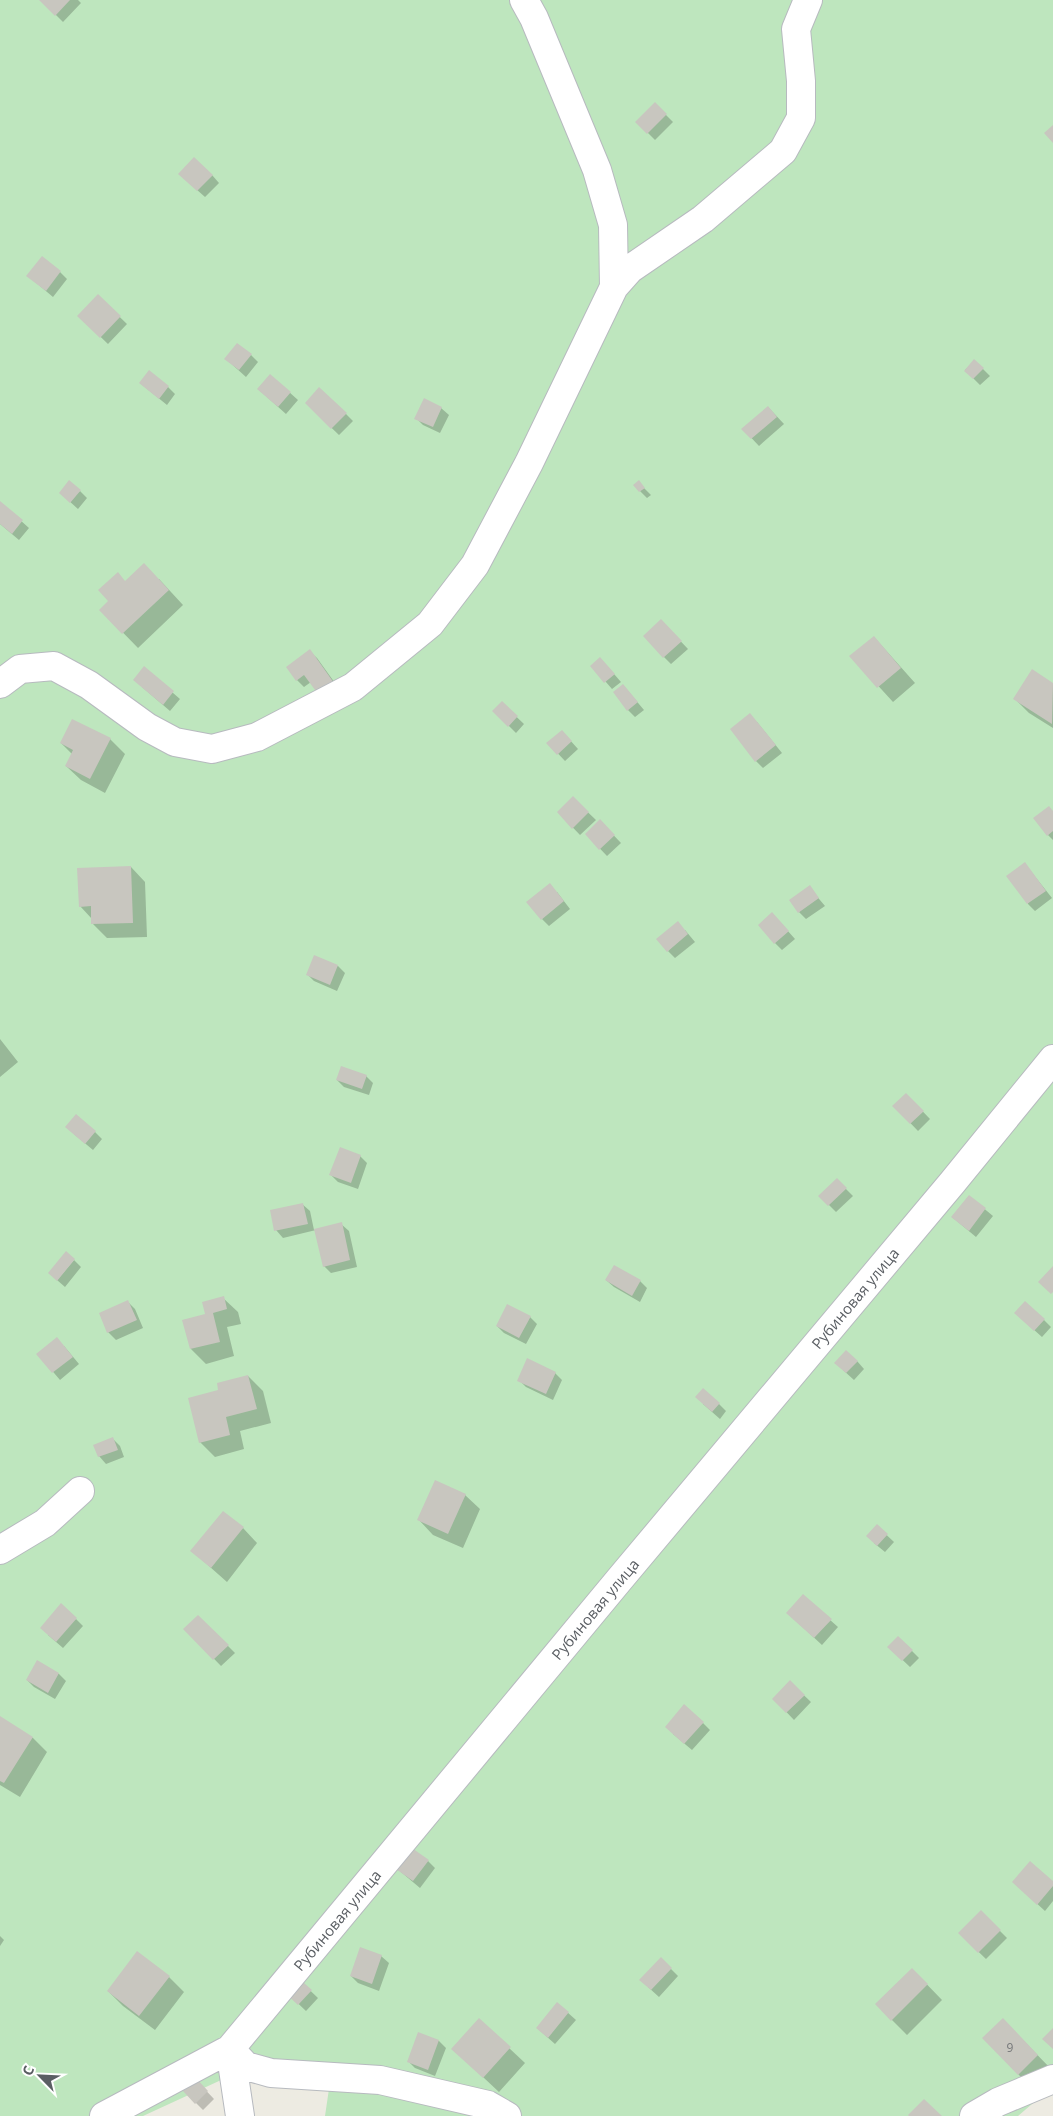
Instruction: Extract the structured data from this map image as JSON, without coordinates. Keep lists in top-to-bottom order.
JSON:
{
  "streets": {
    "street": ["Рубиновая улица"]
  },
  "house_numbers": ["9"],
  "north": "top left"
}
